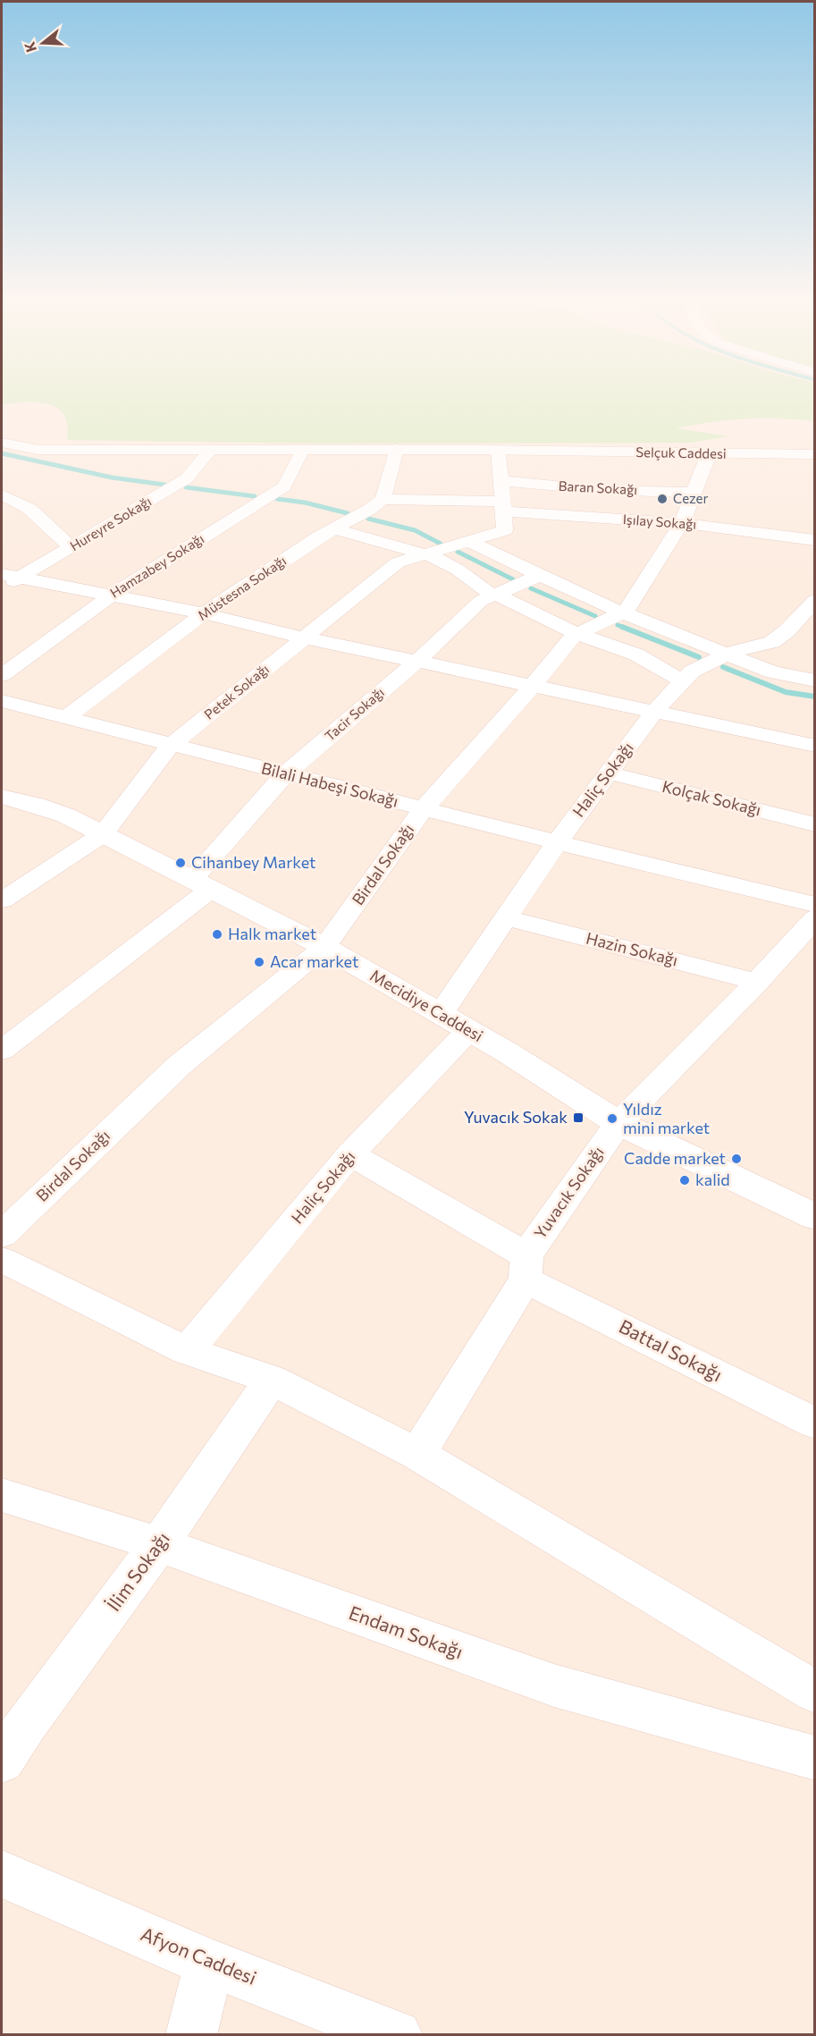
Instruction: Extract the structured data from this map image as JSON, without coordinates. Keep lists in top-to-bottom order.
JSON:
{
  "streets": {
    "street": [
      "Selçuk Caddesi",
      "Baran Sokağı",
      "Işılay Sokağı",
      "Hureyre Sokağı",
      "Hamzabey Sokağı",
      "Müstesna Sokağı",
      "Petek Sokağı",
      "Tacir Sokağı",
      "Haliç Sokağı",
      "Bilali Habeşi Sokağı",
      "Kolçak Sokağı",
      "Birdal Sokağı",
      "Hazin Sokağı",
      "Mecidiye Caddesi",
      "Yuvacık Sokağı",
      "Battal Sokağı",
      "İlim Sokağı",
      "Endam Sokağı",
      "Afyon Caddesi"
    ]
  },
  "crossings": [
    ["Selçuk Caddesi", "Hureyre Sokağı"],
    ["Selçuk Caddesi", "Hamzabey Sokağı"],
    ["Selçuk Caddesi", "Birdal Sokağı"],
    ["Baran Sokağı", "Birdal Sokağı"],
    ["Işılay Sokağı", "Müstesna Sokağı"],
    ["Işılay Sokağı", "Petek Sokağı"],
    ["Işılay Sokağı", "Birdal Sokağı"],
    ["Müstesna Sokağı", "Bilali Habeşi Sokağı"],
    ["Petek Sokağı", "Bilali Habeşi Sokağı"],
    ["Petek Sokağı", "Mecidiye Caddesi"],
    ["Tacir Sokağı", "Bilali Habeşi Sokağı"],
    ["Tacir Sokağı", "Mecidiye Caddesi"],
    ["Haliç Sokağı", "Bilali Habeşi Sokağı"],
    ["Haliç Sokağı", "Kolçak Sokağı"],
    ["Haliç Sokağı", "Hazin Sokağı"],
    ["Haliç Sokağı", "Mecidiye Caddesi"],
    ["Haliç Sokağı", "Battal Sokağı"],
    ["Bilali Habeşi Sokağı", "Birdal Sokağı"],
    ["Birdal Sokağı", "Mecidiye Caddesi"],
    ["Hazin Sokağı", "Yuvacık Sokağı"],
    ["Mecidiye Caddesi", "Yuvacık Sokağı"],
    ["Yuvacık Sokağı", "Battal Sokağı"],
    ["İlim Sokağı", "Endam Sokağı"]
  ],
  "places": {
    "other": [
      "Cezer",
      "Cihanbey Market",
      "Halk market",
      "Acar market",
      "Yıldız mini market",
      "Cadde market",
      "kalid"
    ],
    "transit": ["Yuvacık Sokak"]
  },
  "north": "left"
}
